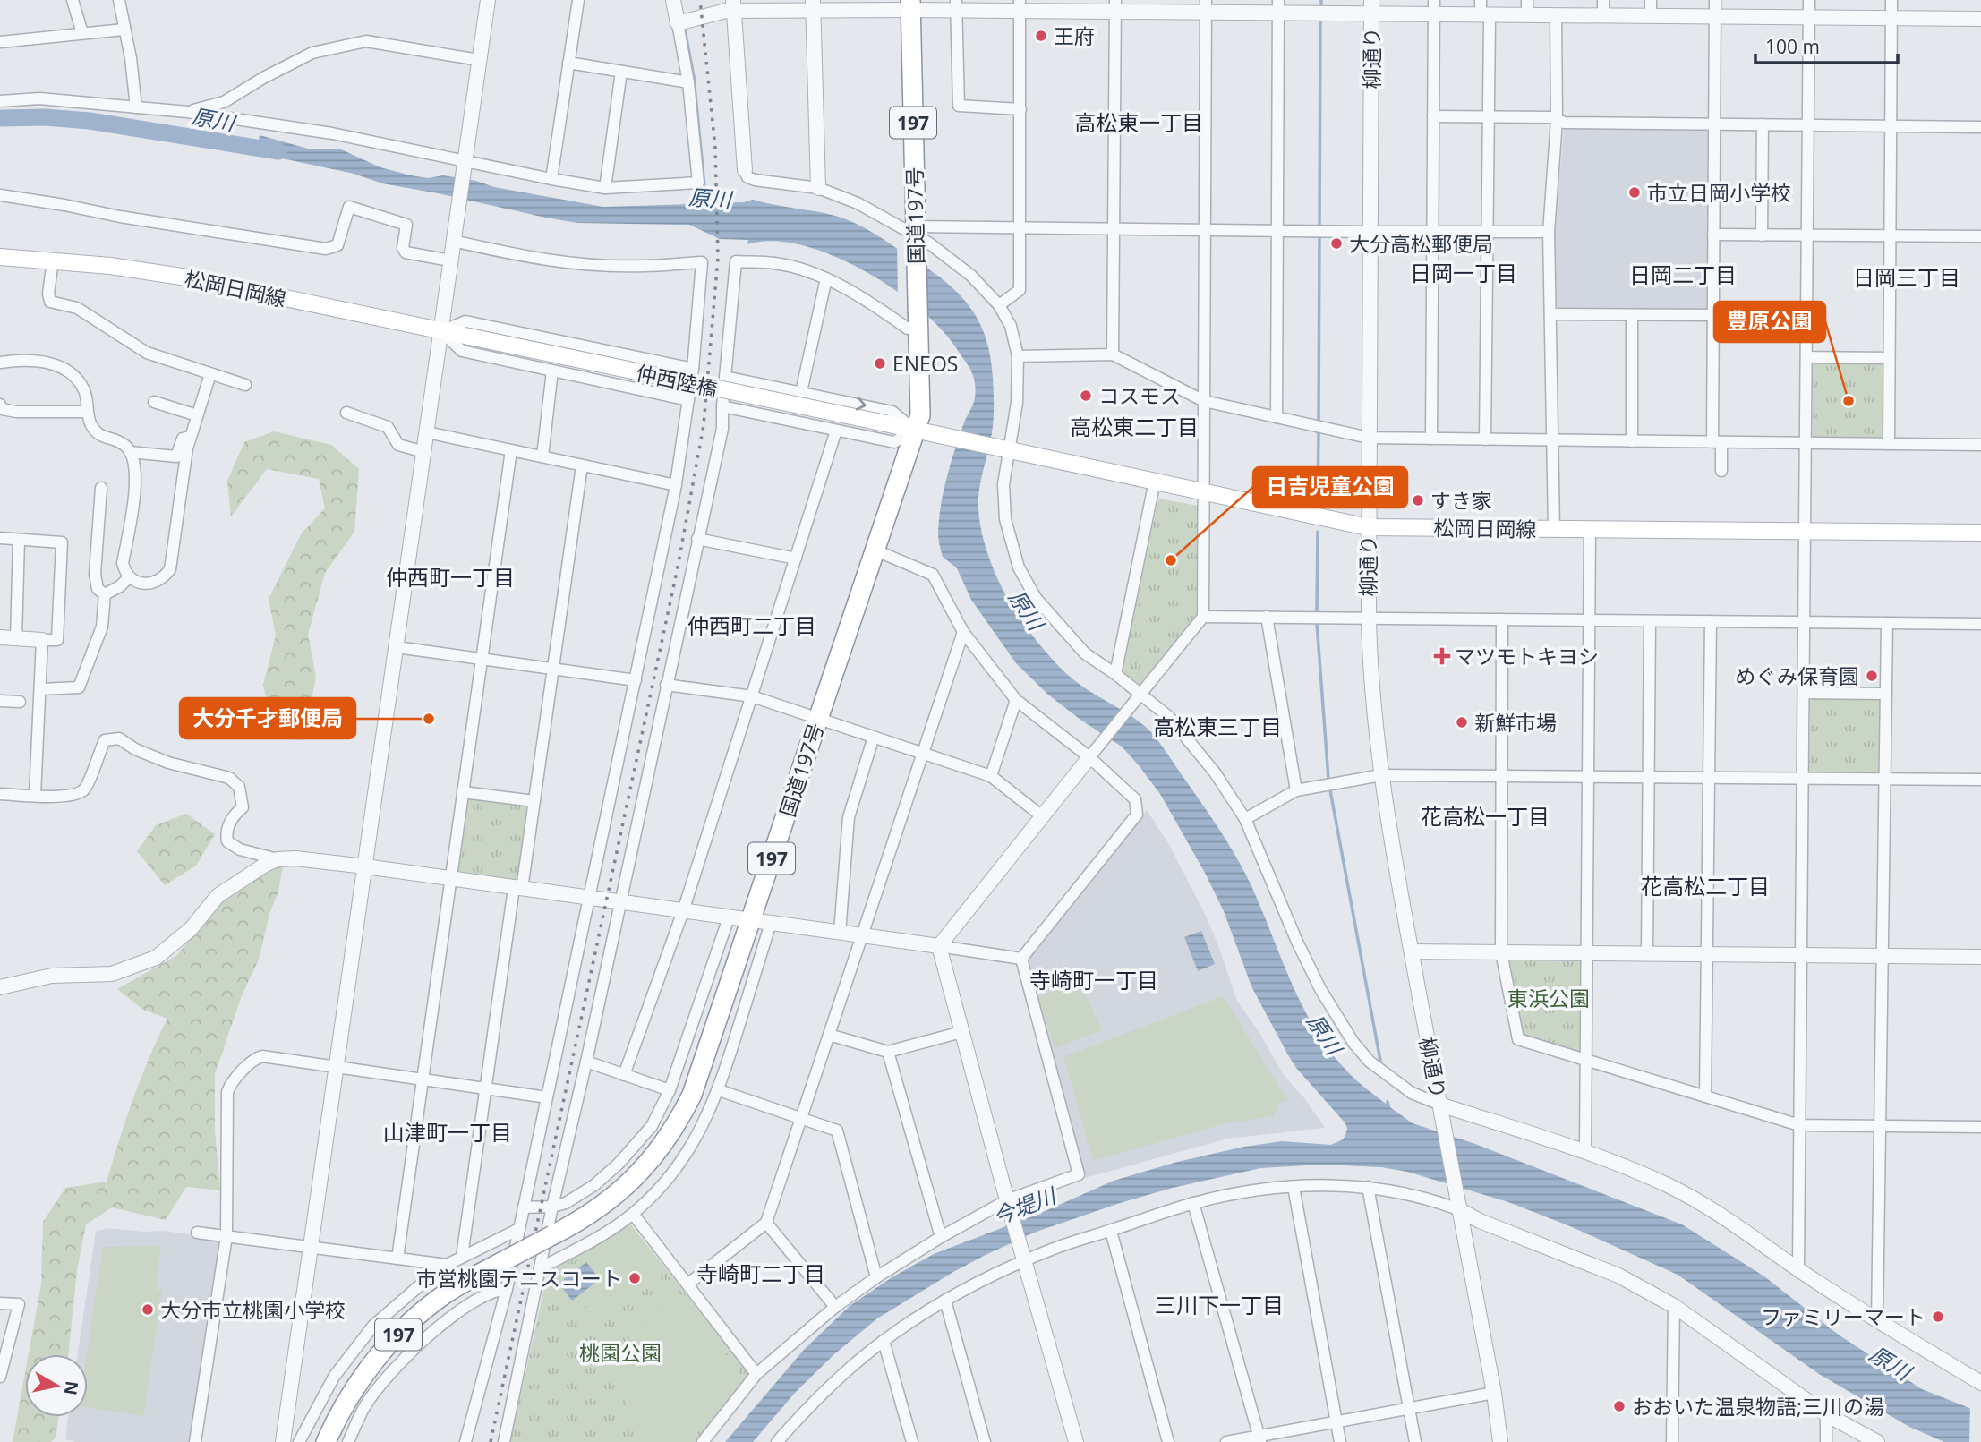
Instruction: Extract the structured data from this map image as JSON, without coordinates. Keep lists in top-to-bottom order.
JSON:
{
  "streets": {
    "highway": ["197", "国道197号"],
    "main road": ["松岡日岡線", "仲西陸橋"],
    "street": ["柳通り"]
  },
  "crossings": [
    ["柳通り", "松岡日岡線"],
    ["国道197号", "松岡日岡線"],
    ["国道197号", "仲西陸橋"],
    ["松岡日岡線", "仲西陸橋"]
  ],
  "districts": [
    "高松東一丁目",
    "日岡一丁目",
    "日岡二丁目",
    "日岡三丁目",
    "高松東二丁目",
    "仲西町一丁目",
    "仲西町二丁目",
    "高松東三丁目",
    "花高松一丁目",
    "花高松二丁目",
    "寺崎町一丁目",
    "山津町一丁目",
    "寺崎町二丁目",
    "三川下一丁目"
  ],
  "water": ["原川", "今堤川"],
  "parks": ["東浜公園", "桃園公園"],
  "places": {
    "other": [
      "王府",
      "市立日岡小学校",
      "大分高松郵便局",
      "ENEOS",
      "コスモス",
      "豊原公園",
      "すき家",
      "日吉児童公園",
      "めぐみ保育園",
      "大分千才郵便局",
      "新鮮市場",
      "市営桃園テニスコート",
      "大分市立桃園小学校",
      "ファミリーマート",
      "おおいた温泉物語;三川の湯"
    ],
    "health": ["マツモトキヨシ"]
  },
  "scale_bar": "100 m",
  "north": "right"
}
